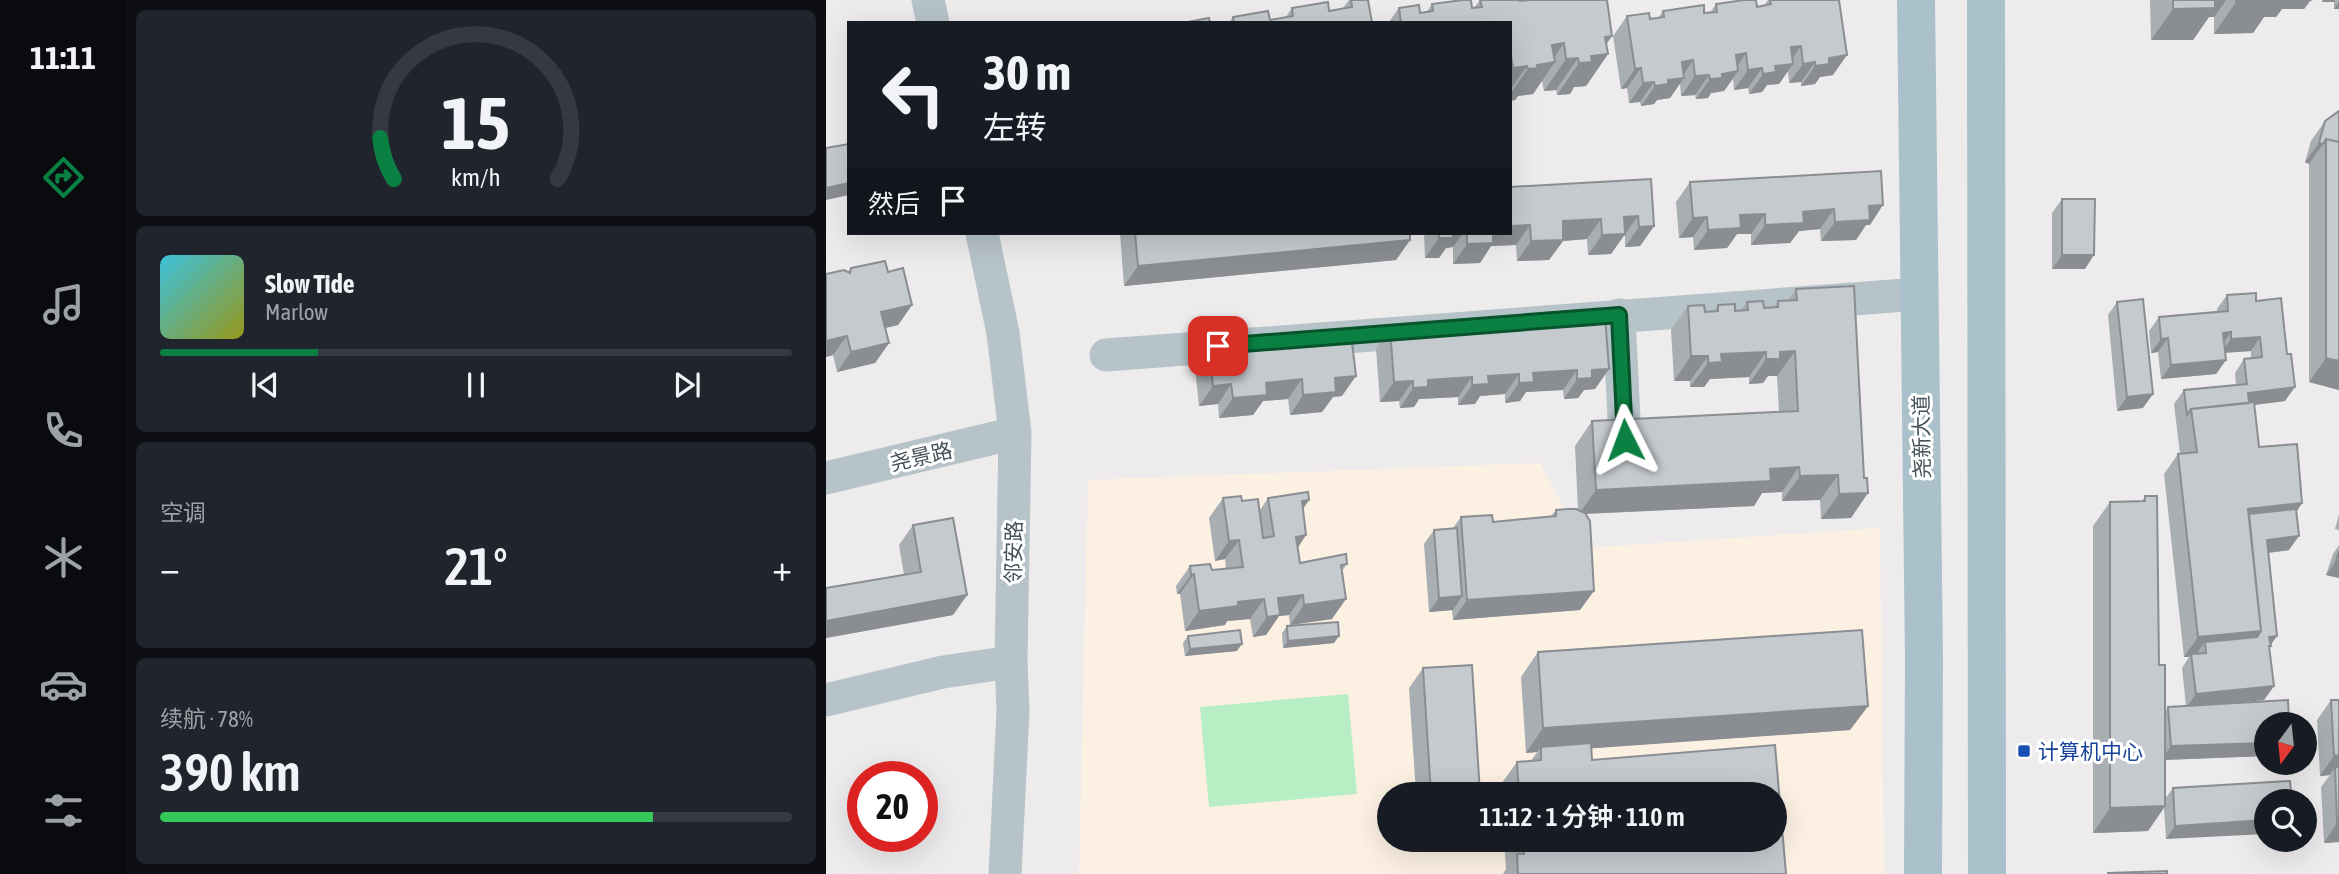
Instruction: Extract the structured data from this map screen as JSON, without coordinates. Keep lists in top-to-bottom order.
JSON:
{
  "streets": {
    "main road": ["尧新大道"],
    "street": ["尧景路", "邻安路"]
  },
  "crossings": [
    ["尧景路", "邻安路"]
  ],
  "places": {
    "transit": ["计算机中心"]
  },
  "north": "bottom",
  "page": {
    "tabs": "11:11",
    "turn": ["30 m", "左转"],
    "then": "然后",
    "song": ["Slow Tide", "Marlow"],
    "tile": [
      "空调",
      ["续航 · 78%", "390 km"]
    ],
    "heat": ["−", "21°", "+"],
    "limit": "20",
    "trip": "11:12 · 1 分钟 · 110 m",
    "gauge": ["15", "km/h"]
  }
}
